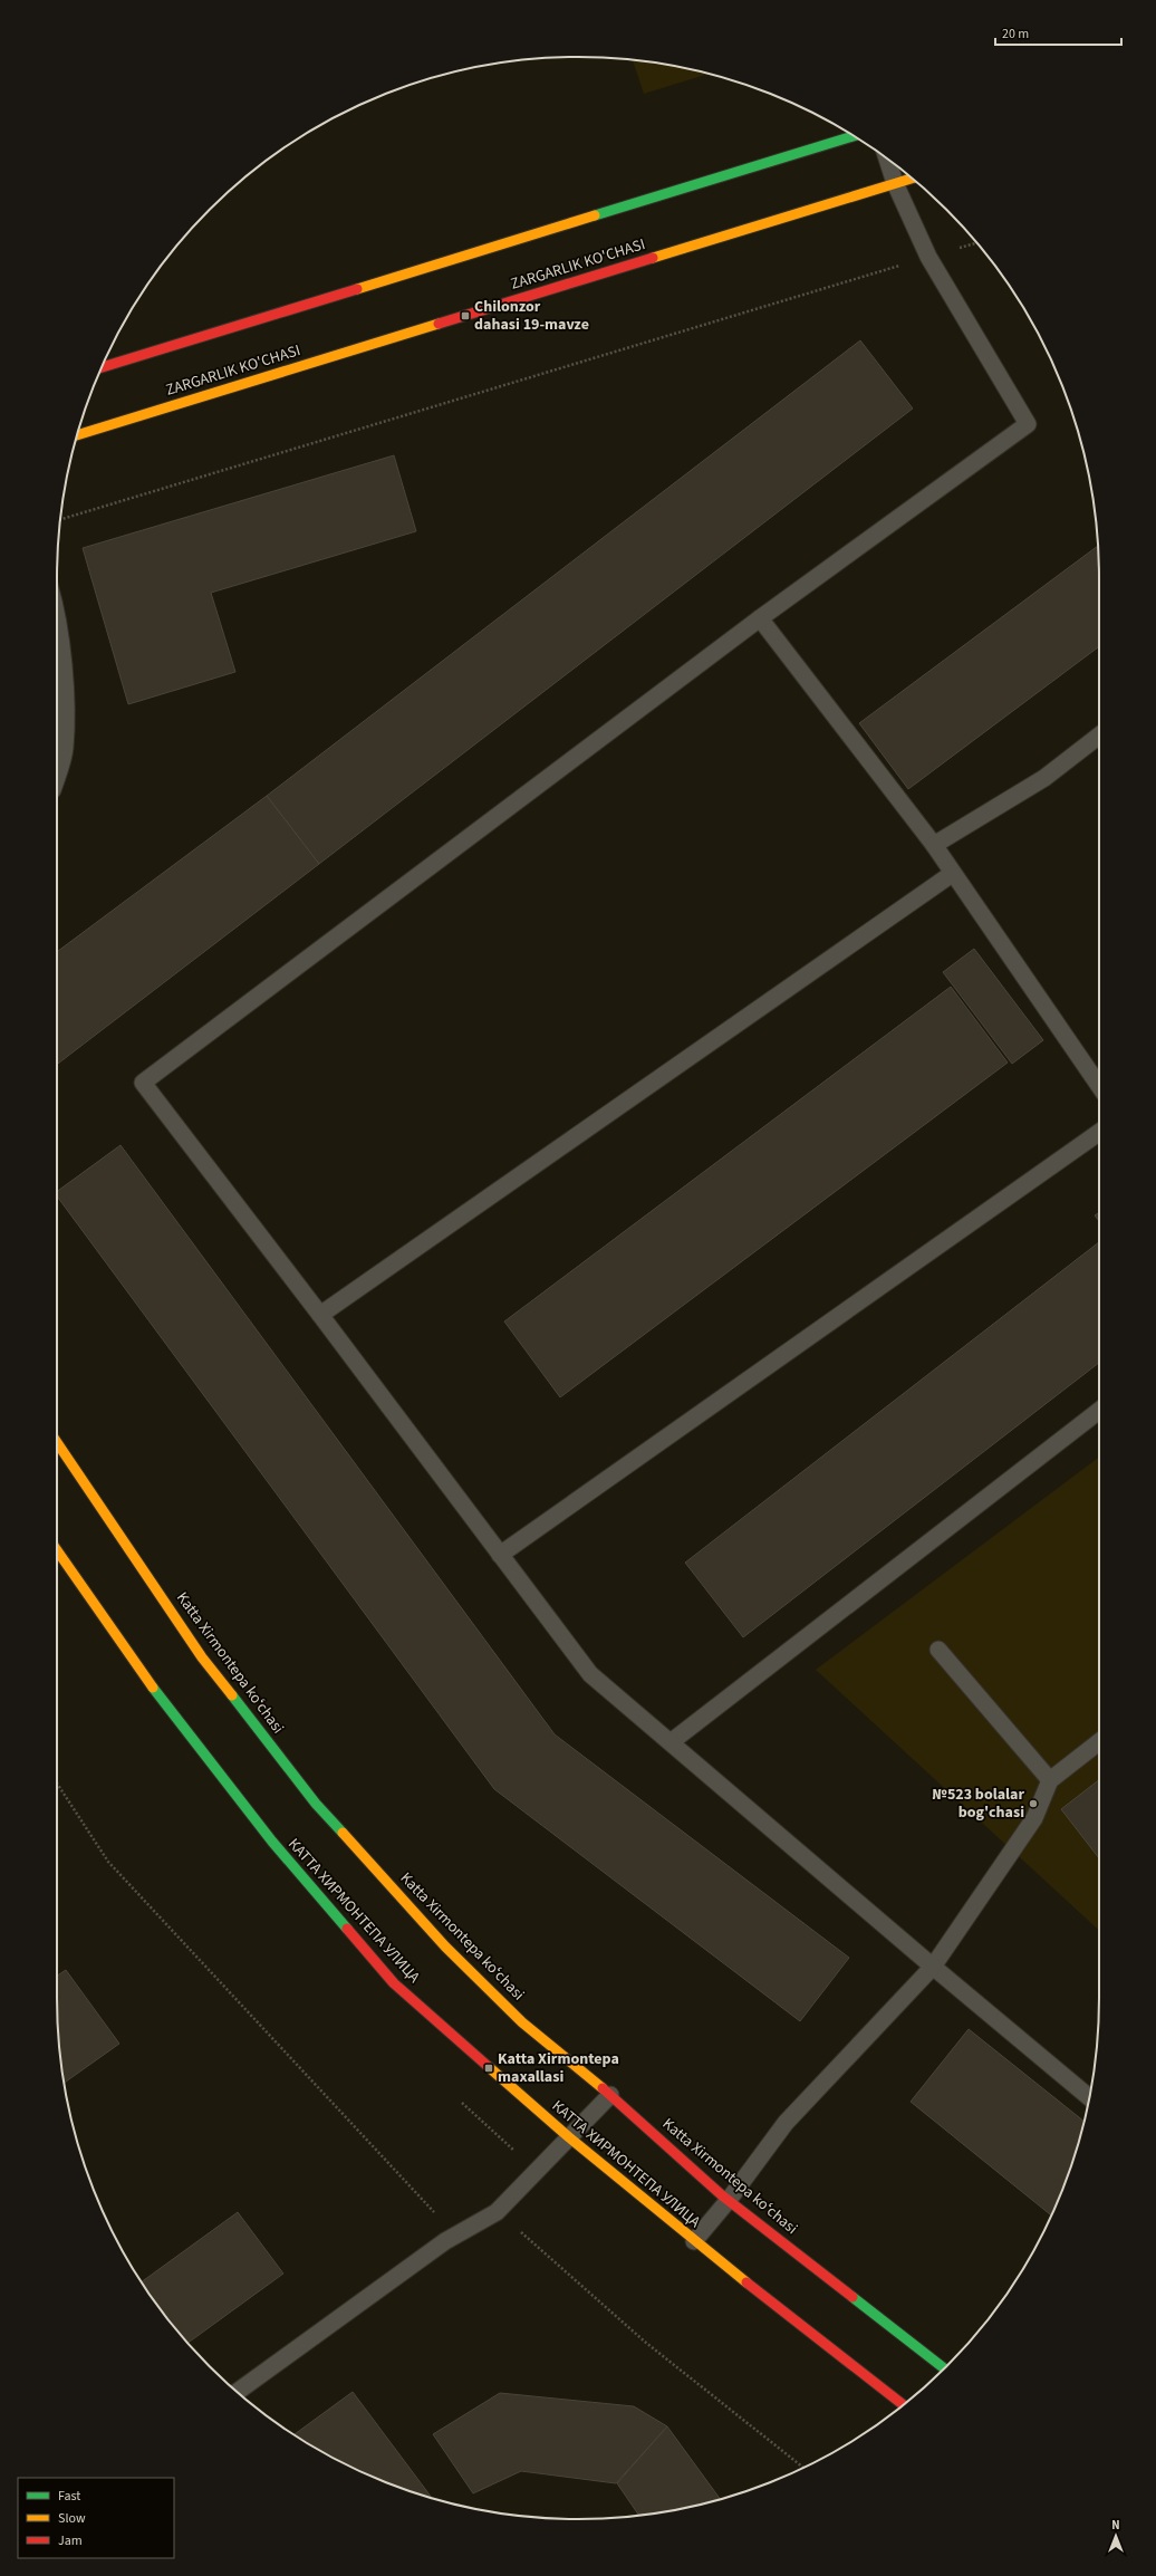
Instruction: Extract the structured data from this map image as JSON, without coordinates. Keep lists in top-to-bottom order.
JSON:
{
  "streets": {
    "main road": ["ZARGARLIK KO'CHASI", "Katta Xirmontepa koʻchasi", "КАТТА ХИРМОНТЕПА УЛИЦА"]
  },
  "places": {
    "transit": ["Chilonzor dahasi 19-mavze", "Katta Xirmontepa maxallasi"],
    "other": ["№523 bolalar bog'chasi"]
  },
  "legend": ["Fast", "Slow", "Jam"],
  "scale_bar": "20 m",
  "north": "top"
}
